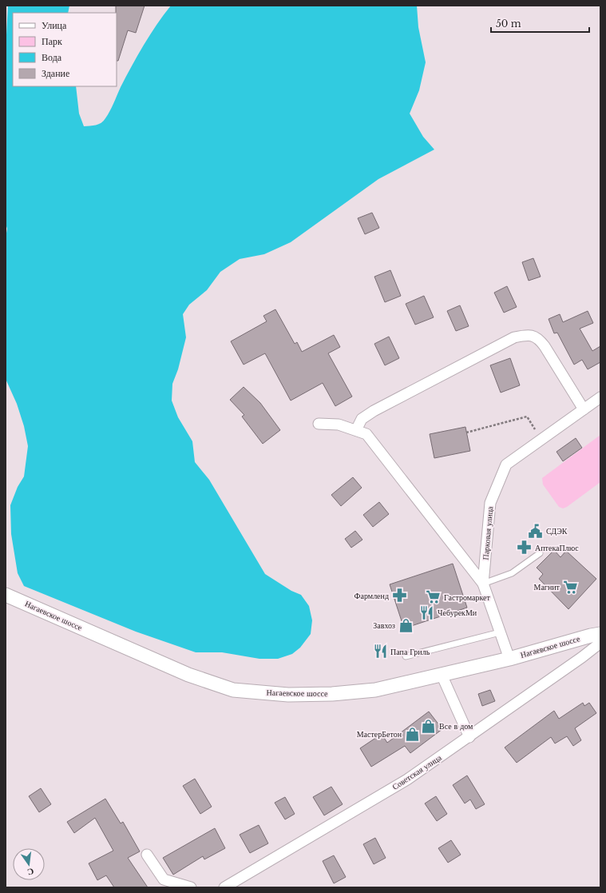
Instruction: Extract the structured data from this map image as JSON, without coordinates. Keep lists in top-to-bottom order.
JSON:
{
  "streets": {
    "street": ["Парковая улица", "Нагаевское шоссе", "Советская улица"]
  },
  "crossings": [
    ["Парковая улица", "Нагаевское шоссе"]
  ],
  "places": {
    "public building": ["СДЭК"],
    "pharmacy": ["АптекаПлюс", "Фармленд"],
    "supermarket": ["Магнит", "Гастромаркет"],
    "restaurant": ["ЧебурекМи", "Папа Гриль"],
    "shop": ["Завхоз", "Все в дом", "МастерБетон"]
  },
  "legend": [
    "Улица",
    "Парк",
    "Вода",
    "Здание"
  ],
  "scale_bar": "50 m",
  "north": "bottom"
}
